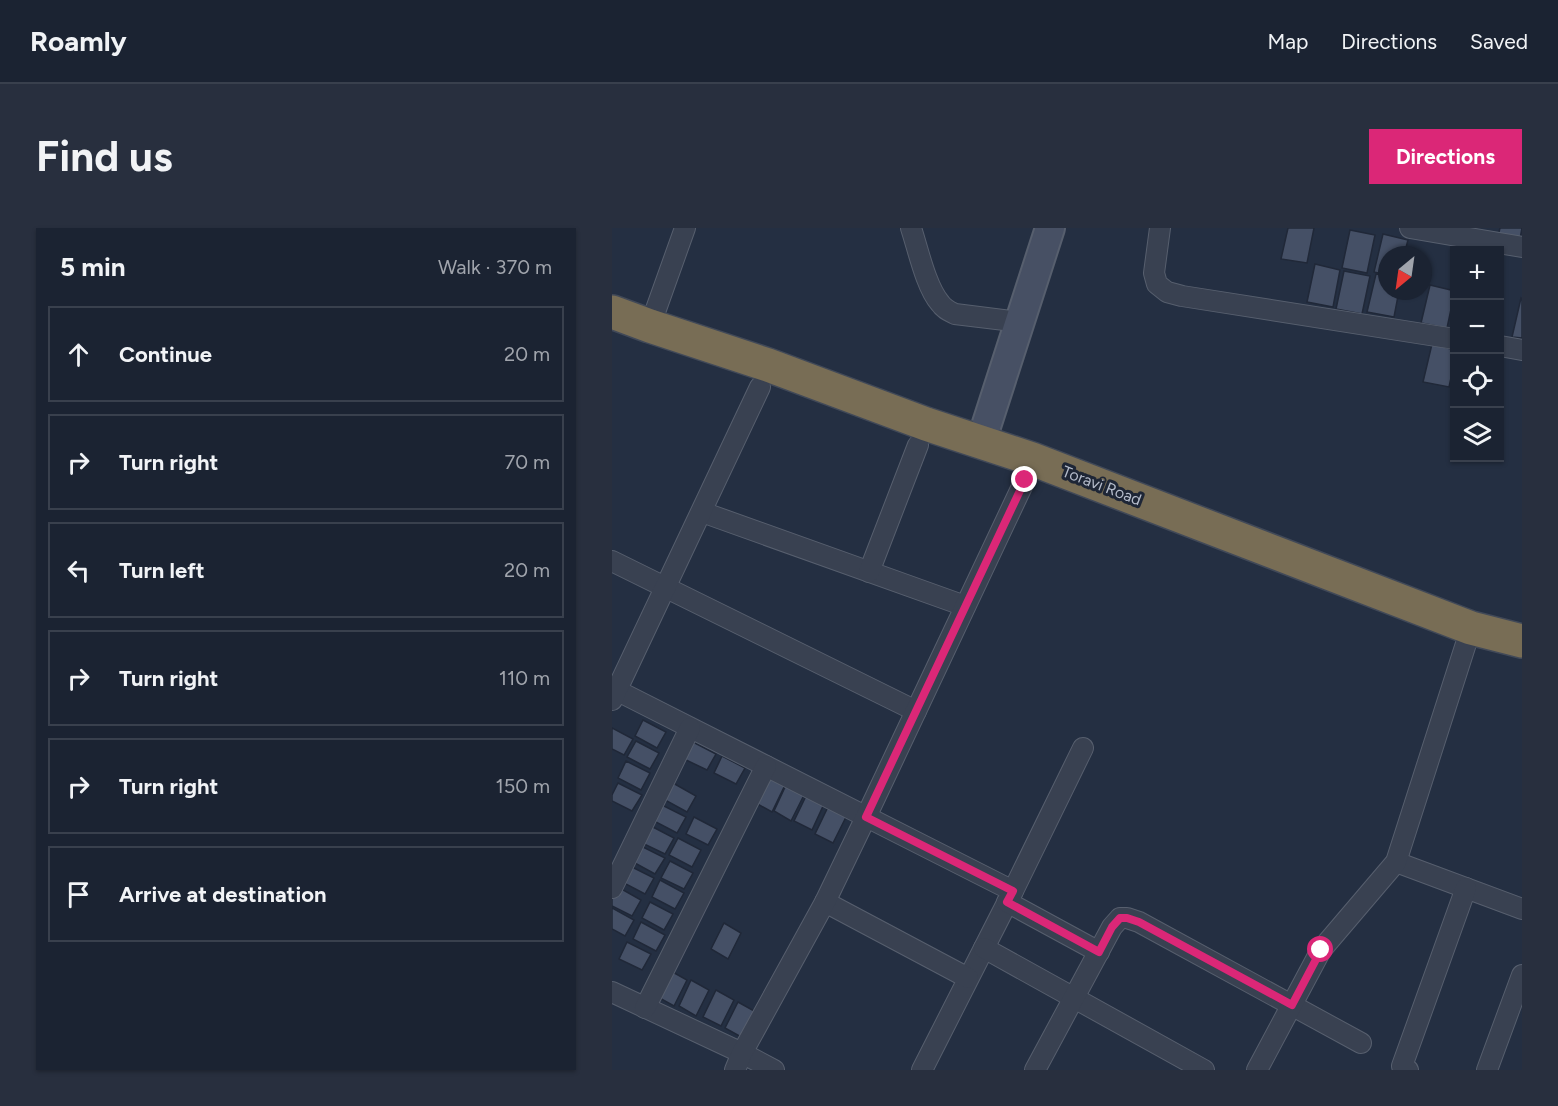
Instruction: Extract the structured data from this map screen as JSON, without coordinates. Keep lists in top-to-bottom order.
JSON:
{
  "streets": {
    "highway": ["Toravi Road"]
  },
  "north": "bottom left",
  "page": {
    "header": "Roamly",
    "nav": ["Map", "Directions", "Saved"],
    "buttons": "Directions",
    "title": "Find us",
    "heading": ["5 min", "Walk · 370 m"],
    "map_buttons": ["+", "−"],
    "list": [
      ["Continue", "20 m"],
      ["Turn right", "70 m"],
      ["Turn left", "20 m"],
      ["Turn right", "110 m"],
      ["Turn right", "150 m"],
      "Arrive at destination"
    ]
  }
}
